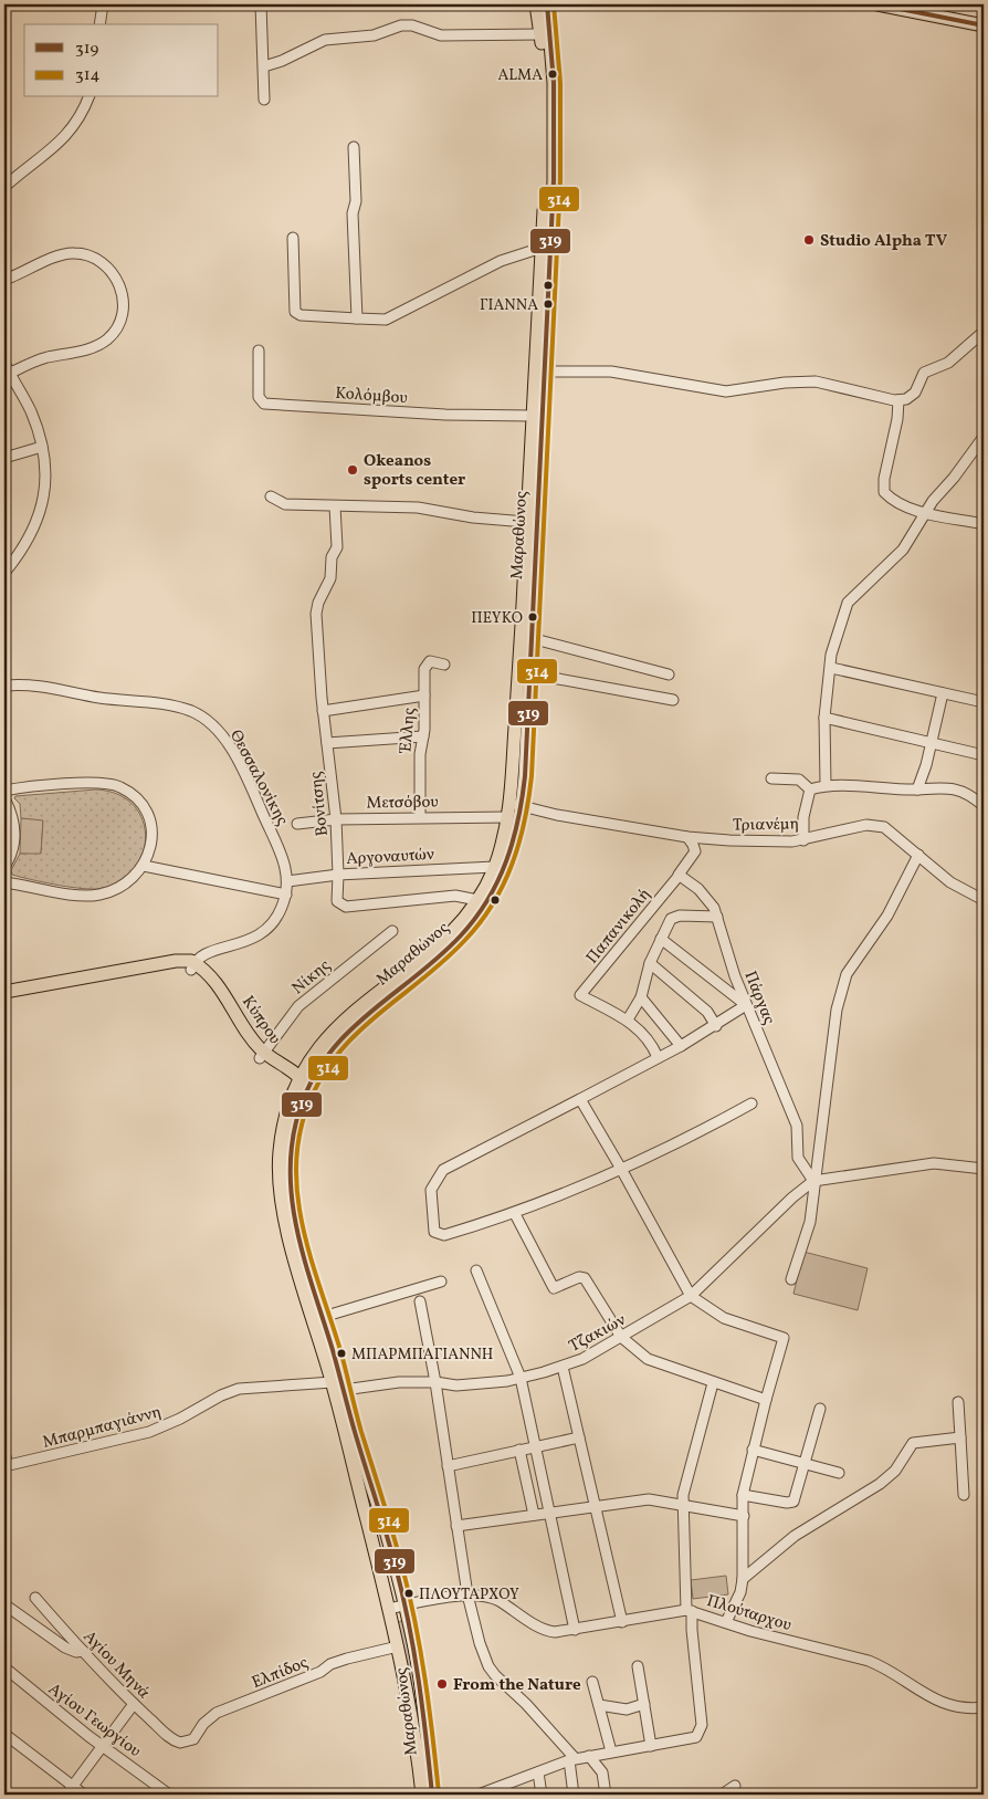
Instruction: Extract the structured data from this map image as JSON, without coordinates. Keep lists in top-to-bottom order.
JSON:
{
  "streets": {
    "main road": ["Μαραθώνος", "Κύπρου"],
    "street": [
      "Κολόμβου",
      "Έλλης",
      "Θεσσαλονίκης",
      "Μετσόβου",
      "Βονίτσης",
      "Τριανέμη",
      "Αργοναυτών",
      "Παπανικολή",
      "Νίκης",
      "Πάργας",
      "Τζακιών",
      "Μπαρμπαγιάννη",
      "Πλούταρχου",
      "Αγίου Μηνά",
      "Ελπίδος",
      "Αγίου Γεωργίου"
    ]
  },
  "crossings": [
    ["Κολόμβου", "Μαραθώνος"],
    ["Μαραθώνος", "Μετσόβου"],
    ["Μαραθώνος", "Βονίτσης"],
    ["Μαραθώνος", "Τριανέμη"],
    ["Μαραθώνος", "Αργοναυτών"],
    ["Μαραθώνος", "Κύπρου"],
    ["Μαραθώνος", "Τζακιών"],
    ["Μαραθώνος", "Μπαρμπαγιάννη"],
    ["Μαραθώνος", "Πλούταρχου"],
    ["Μαραθώνος", "Ελπίδος"],
    ["Έλλης", "Μετσόβου"],
    ["Θεσσαλονίκης", "Αργοναυτών"],
    ["Θεσσαλονίκης", "Κύπρου"],
    ["Μετσόβου", "Βονίτσης"],
    ["Μετσόβου", "Τριανέμη"],
    ["Βονίτσης", "Αργοναυτών"],
    ["Παπανικολή", "Πάργας"],
    ["Νίκης", "Κύπρου"],
    ["Πάργας", "Τζακιών"],
    ["Αγίου Μηνά", "Ελπίδος"]
  ],
  "places": [
    "ALMA",
    "Studio Alpha TV",
    "ΓΙΑΝΝΑ",
    "Okeanos sports center",
    "ΠΕΥΚΟ",
    "ΜΠΑΡΜΠΑΓΙΑΝΝΗ",
    "ΠΛΟΥΤΑΡΧΟΥ",
    "From the Nature"
  ],
  "lines": ["transit line 319", "transit line 314"],
  "legend": ["319", "314"]
}
